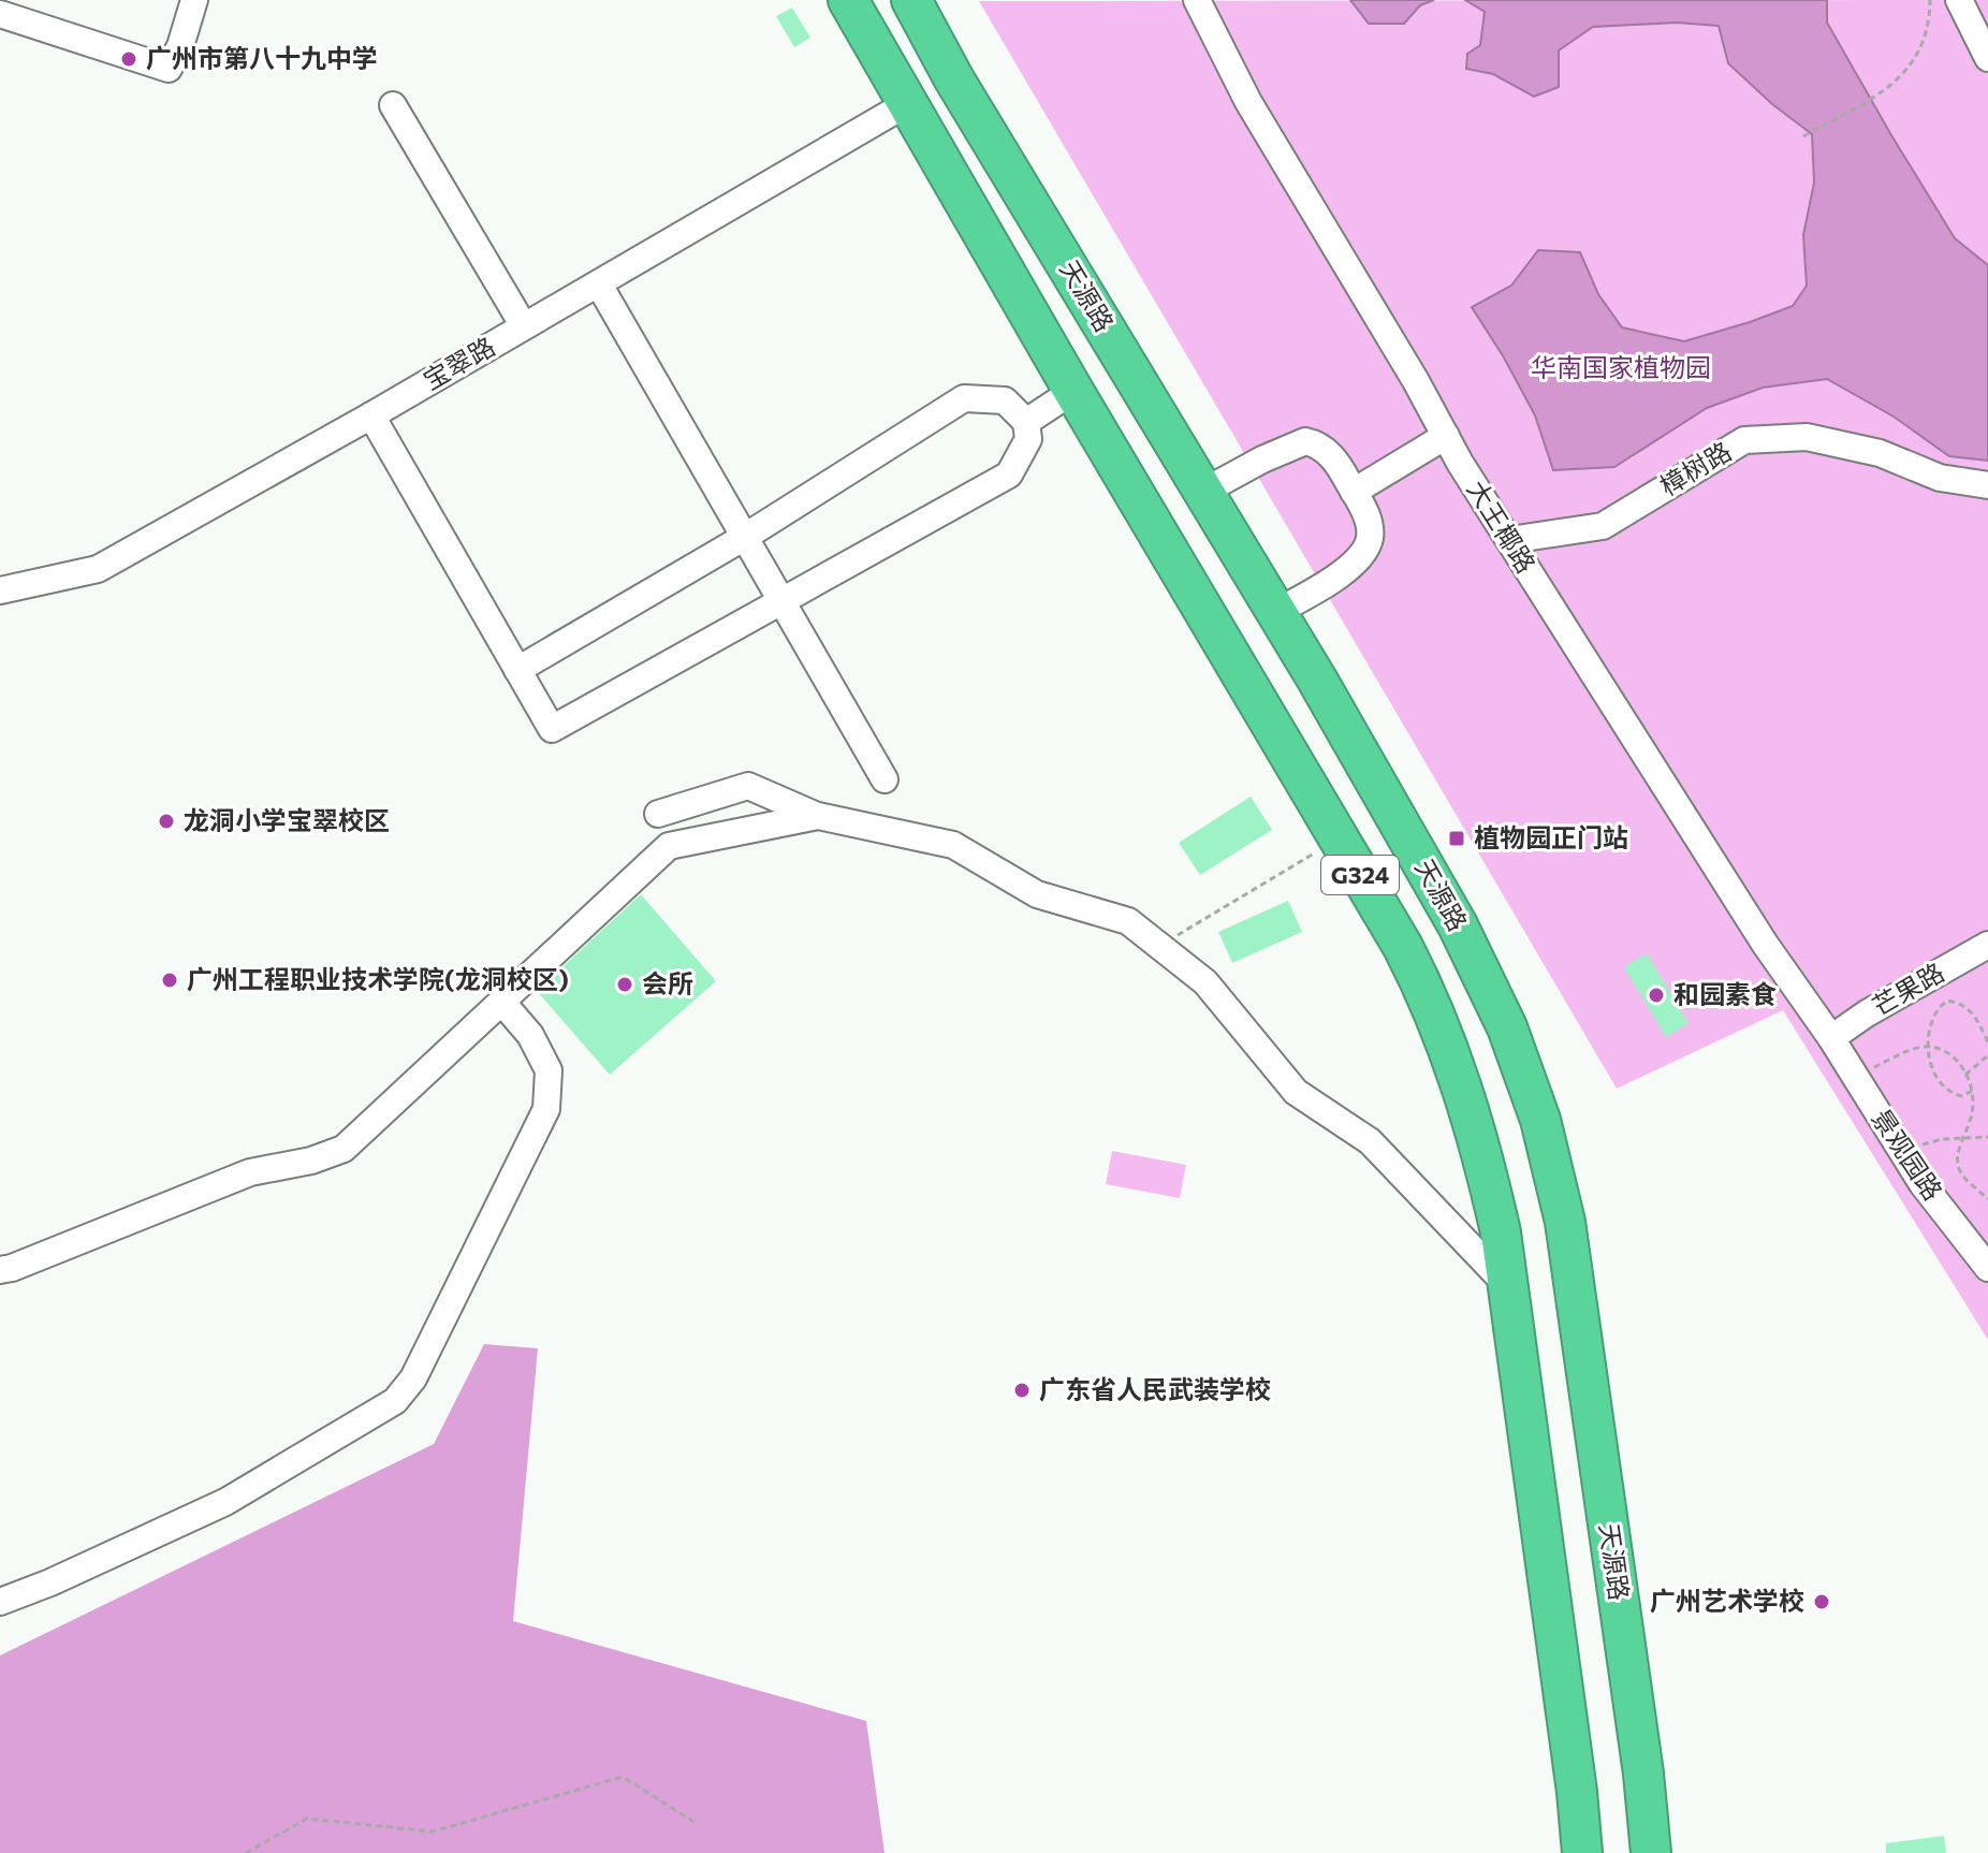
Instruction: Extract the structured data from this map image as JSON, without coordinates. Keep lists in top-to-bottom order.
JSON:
{
  "streets": {
    "highway": ["天源路", "G324"],
    "street": [
      "宝翠路",
      "樟树路",
      "大王椰路",
      "芒果路",
      "景观园路"
    ]
  },
  "crossings": [
    ["宝翠路", "G324"],
    ["樟树路", "大王椰路"],
    ["大王椰路", "芒果路"],
    ["大王椰路", "景观园路"],
    ["芒果路", "景观园路"]
  ],
  "parks": ["华南国家植物园"],
  "places": {
    "other": [
      "广州市第八十九中学",
      "龙洞小学宝翠校区",
      "广州工程职业技术学院(龙洞校区)",
      "会所",
      "和园素食",
      "广东省人民武装学校",
      "广州艺术学校"
    ],
    "transit": ["植物园正门站"]
  }
}
